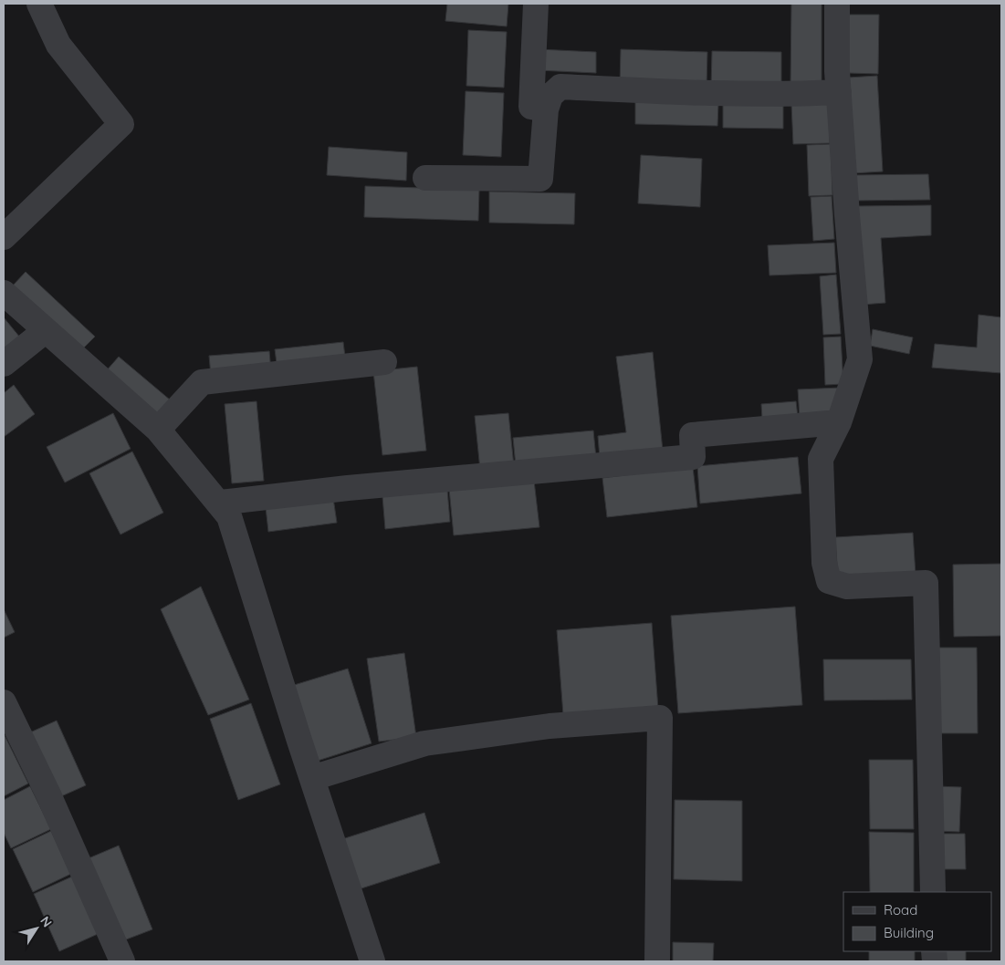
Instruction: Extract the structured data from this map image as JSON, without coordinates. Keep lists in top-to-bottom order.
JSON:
{
  "legend": ["Road", "Building"],
  "north": "top right"
}
